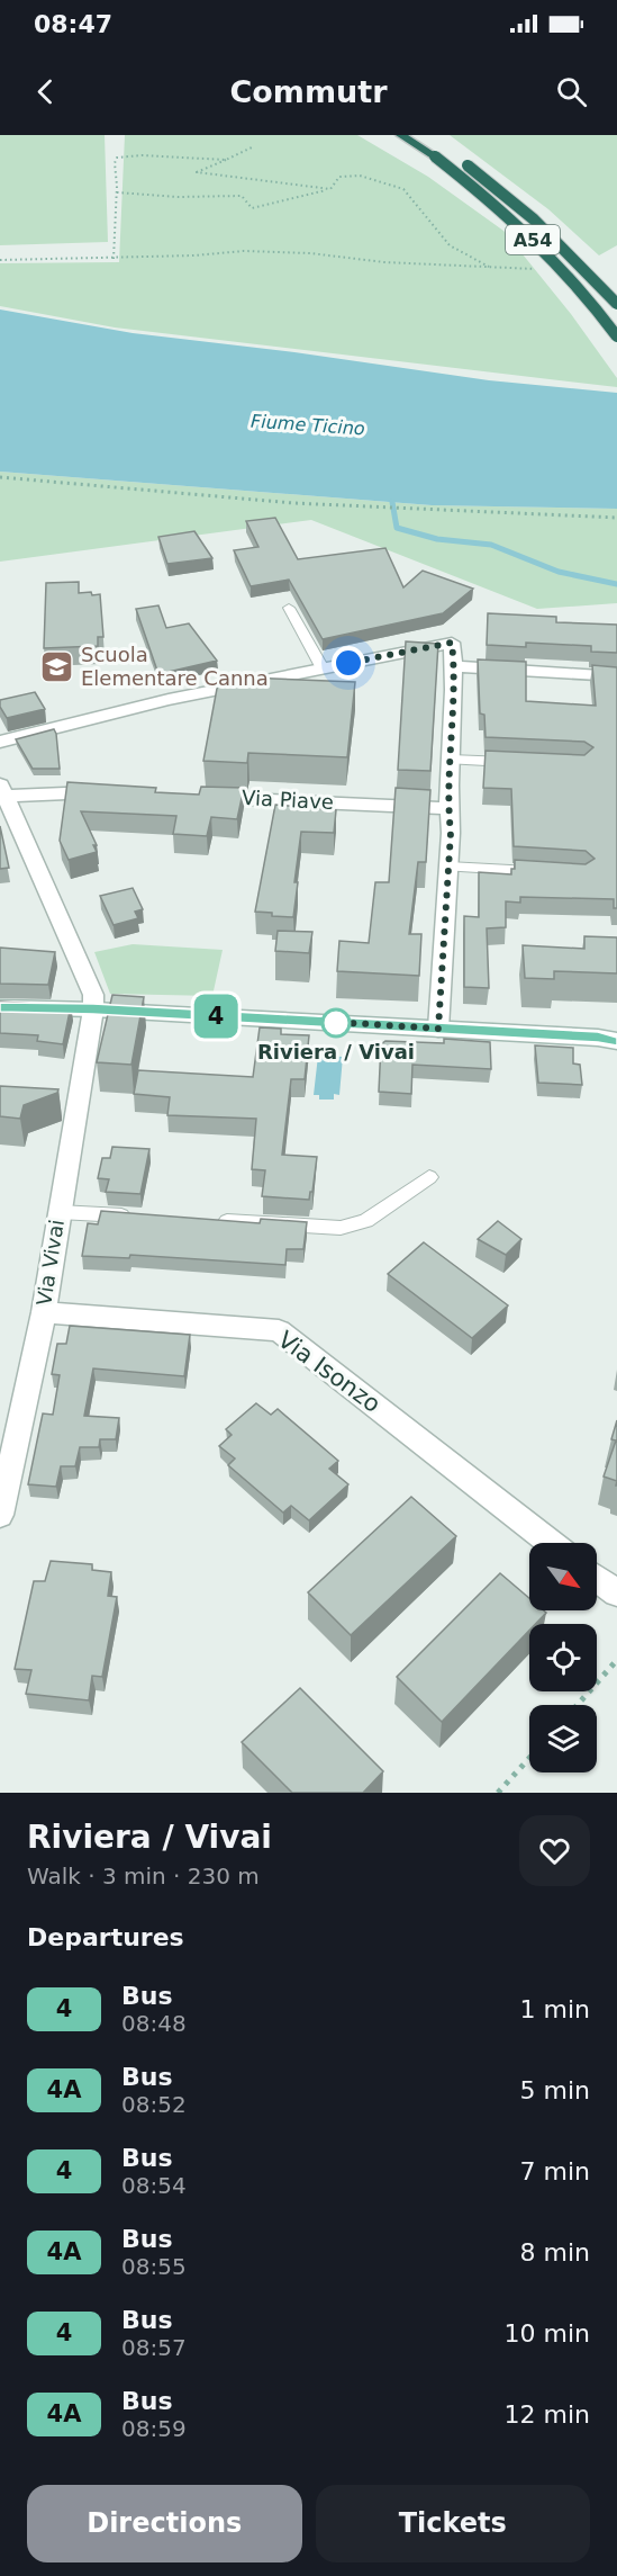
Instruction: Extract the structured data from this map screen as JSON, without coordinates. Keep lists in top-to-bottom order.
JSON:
{
  "streets": {
    "highway": ["A54"],
    "street": ["Via Piave", "Via Vivai", "Via Isonzo"]
  },
  "crossings": [
    ["Via Vivai", "Via Isonzo"]
  ],
  "water": ["Fiume Ticino"],
  "places": {
    "school or university": ["Scuola Elementare Canna"],
    "other": ["Riviera / Vivai"]
  },
  "lines": ["bus line 4"],
  "north": "bottom right",
  "page": {
    "status": "08:47",
    "header": "Commutr",
    "on_map": "4",
    "heading": [
      ["Riviera / Vivai", "Walk · 3 min · 230 m"],
      "Departures"
    ],
    "list": [
      {
        "mark": "4",
        "name": "Bus",
        "note": "08:48",
        "value": "1 min"
      },
      {
        "mark": "4A",
        "name": "Bus",
        "note": "08:52",
        "value": "5 min"
      },
      {
        "mark": "4",
        "name": "Bus",
        "note": "08:54",
        "value": "7 min"
      },
      {
        "mark": "4A",
        "name": "Bus",
        "note": "08:55",
        "value": "8 min"
      },
      {
        "mark": "4",
        "name": "Bus",
        "note": "08:57",
        "value": "10 min"
      },
      {
        "mark": "4A",
        "name": "Bus",
        "note": "08:59",
        "value": "12 min"
      }
    ],
    "buttons": ["Directions", "Tickets"]
  }
}
